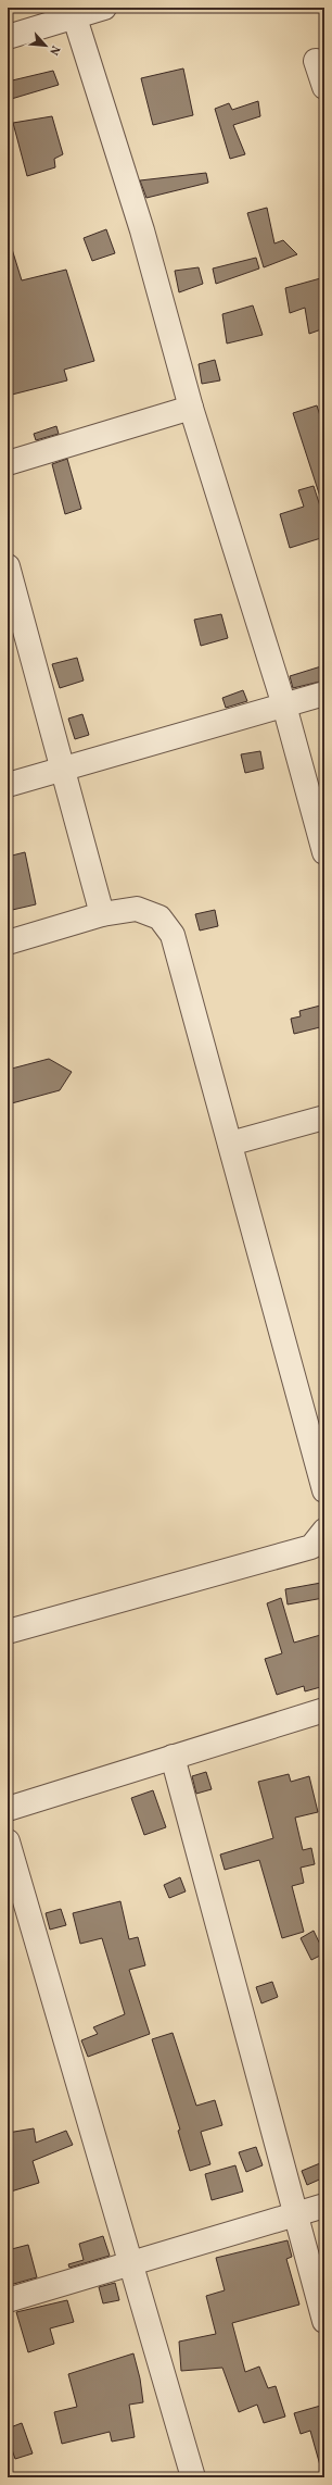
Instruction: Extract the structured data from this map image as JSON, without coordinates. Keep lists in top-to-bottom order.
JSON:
{
  "north": "bottom right"
}
